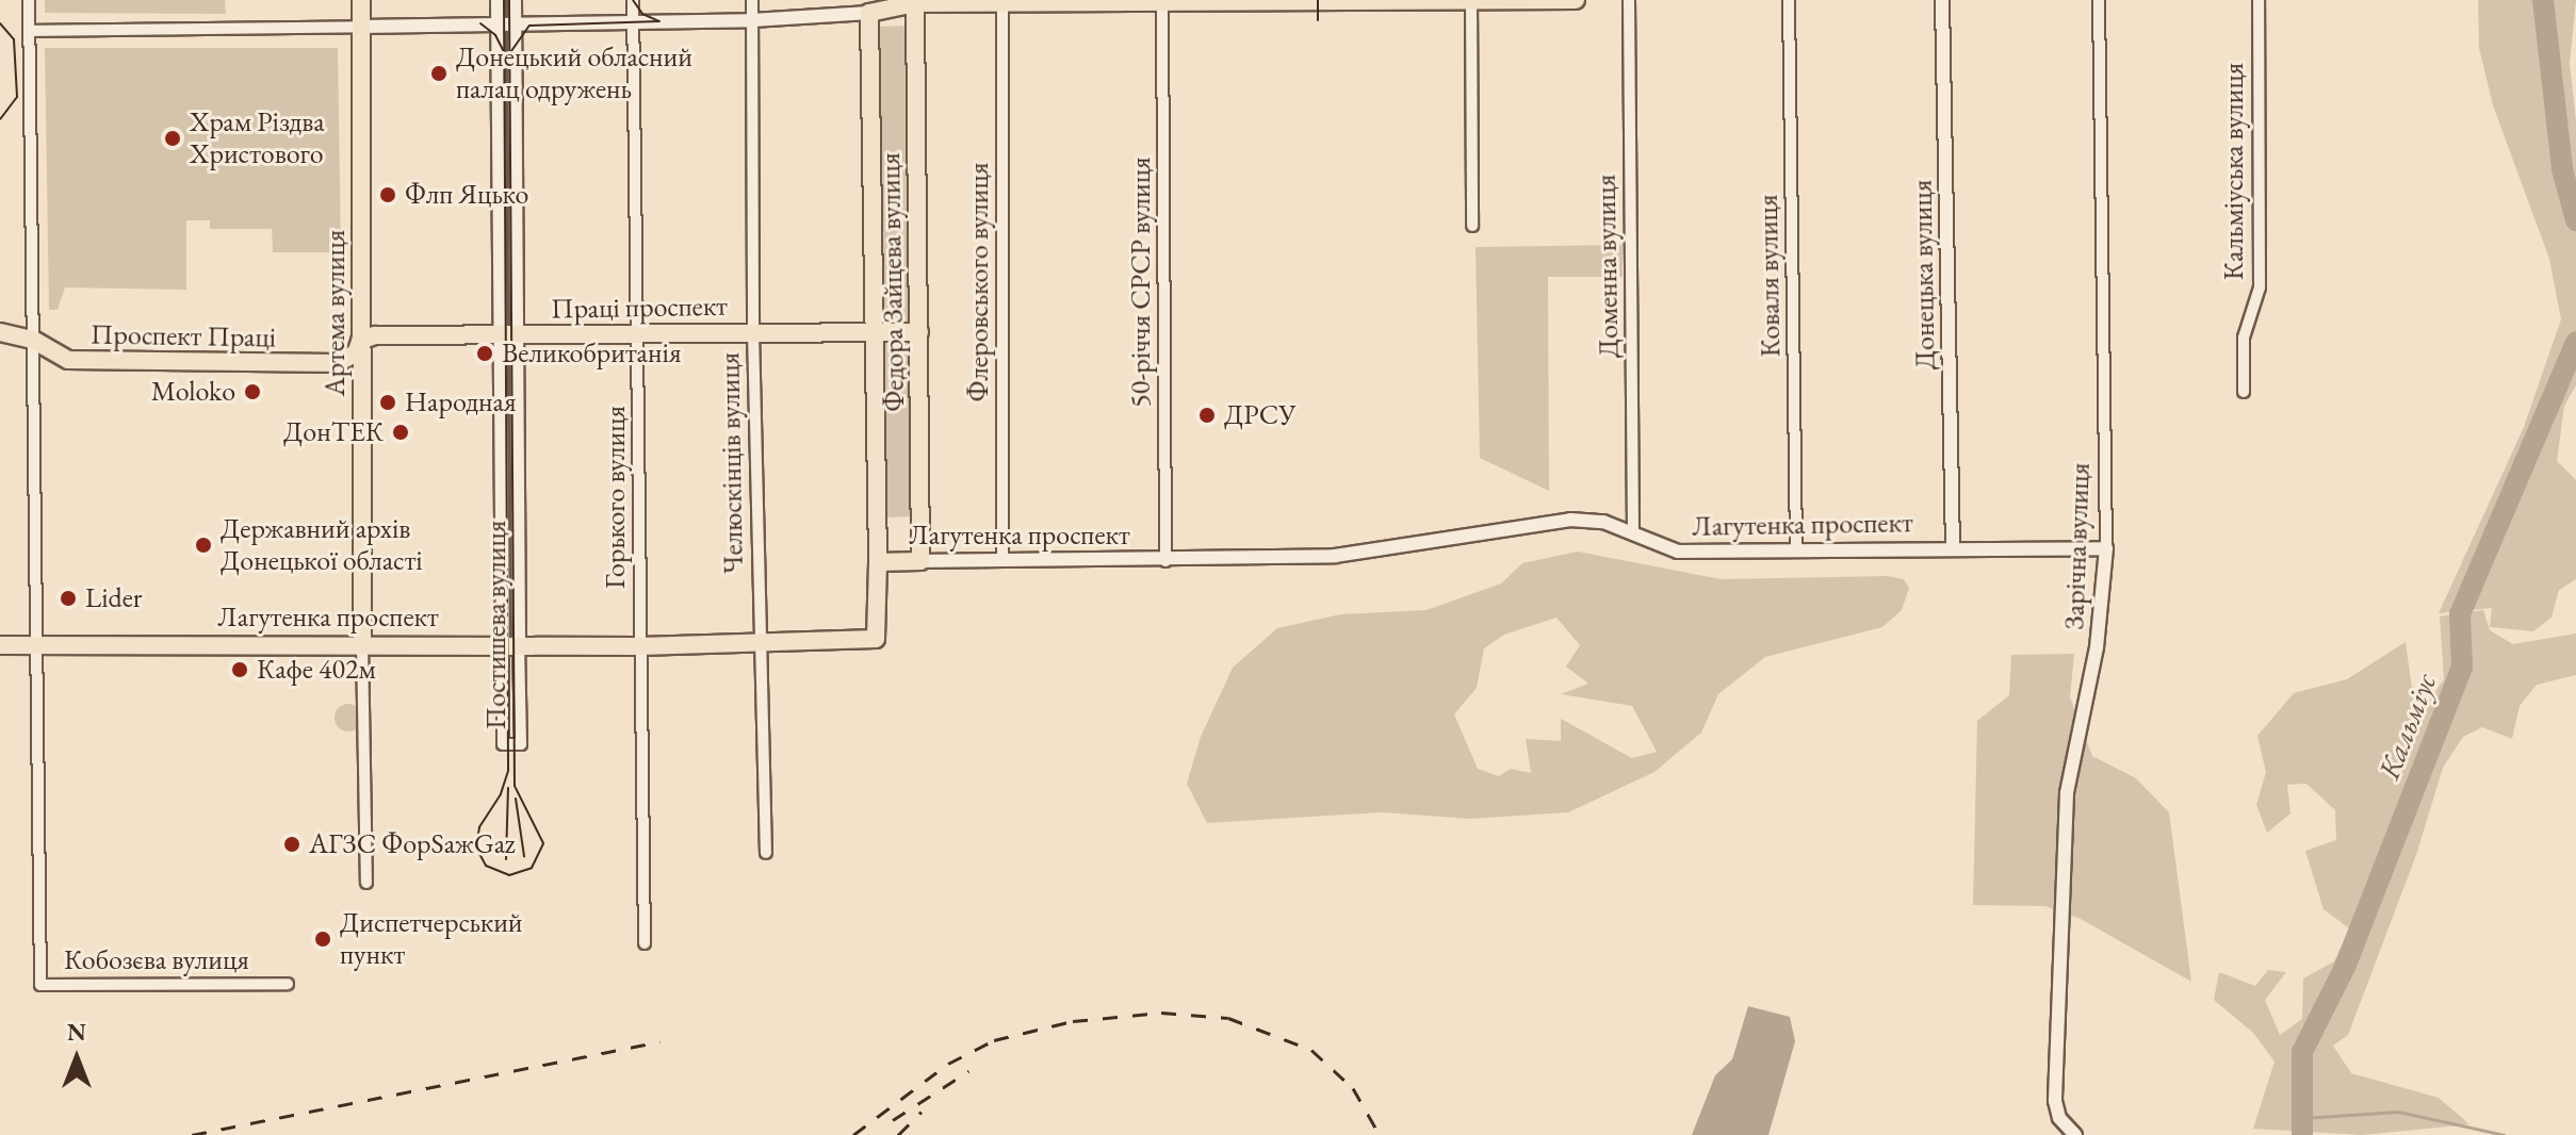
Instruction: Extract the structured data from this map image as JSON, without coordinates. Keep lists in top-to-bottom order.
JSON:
{
  "streets": {
    "main road": [
      "Федора Зайцева вулиця",
      "Праці проспект",
      "Артема вулиця",
      "Проспект Праці",
      "Лагутенка проспект"
    ],
    "street": [
      "Кальміуська вулиця",
      "Доменна вулиця",
      "Донецька вулиця",
      "Коваля вулиця",
      "Флеровського вулиця",
      "50-річчя СРСР вулиця",
      "Челюскінців вулиця",
      "Горького вулиця",
      "Зарічна вулиця",
      "Постишева вулиця",
      "Кобозєва вулиця"
    ]
  },
  "crossings": [
    ["Доменна вулиця", "Лагутенка проспект"],
    ["Донецька вулиця", "Лагутенка проспект"],
    ["Коваля вулиця", "Лагутенка проспект"],
    ["Федора Зайцева вулиця", "Праці проспект"],
    ["Федора Зайцева вулиця", "Лагутенка проспект"],
    ["Флеровського вулиця", "Лагутенка проспект"],
    ["50-річчя СРСР вулиця", "Лагутенка проспект"],
    ["Праці проспект", "Артема вулиця"],
    ["Праці проспект", "Проспект Праці"],
    ["Праці проспект", "Челюскінців вулиця"],
    ["Праці проспект", "Горького вулиця"],
    ["Праці проспект", "Постишева вулиця"],
    ["Артема вулиця", "Проспект Праці"],
    ["Артема вулиця", "Лагутенка проспект"],
    ["Проспект Праці", "Кобозєва вулиця"],
    ["Челюскінців вулиця", "Лагутенка проспект"],
    ["Горького вулиця", "Лагутенка проспект"],
    ["Лагутенка проспект", "Зарічна вулиця"],
    ["Лагутенка проспект", "Постишева вулиця"],
    ["Лагутенка проспект", "Кобозєва вулиця"]
  ],
  "water": ["Кальміус"],
  "places": [
    "Донецький обласний палац одружень",
    "Храм Різдва Христового",
    "Флп Яцько",
    "Великобританія",
    "Moloko",
    "Народная",
    "ДРСУ",
    "ДонТЕК",
    "Державний архів Донецької області",
    "Lider",
    "Кафе 402м",
    "АГЗС ФорSажGaz",
    "Диспетчерський пункт"
  ],
  "north": "top"
}
